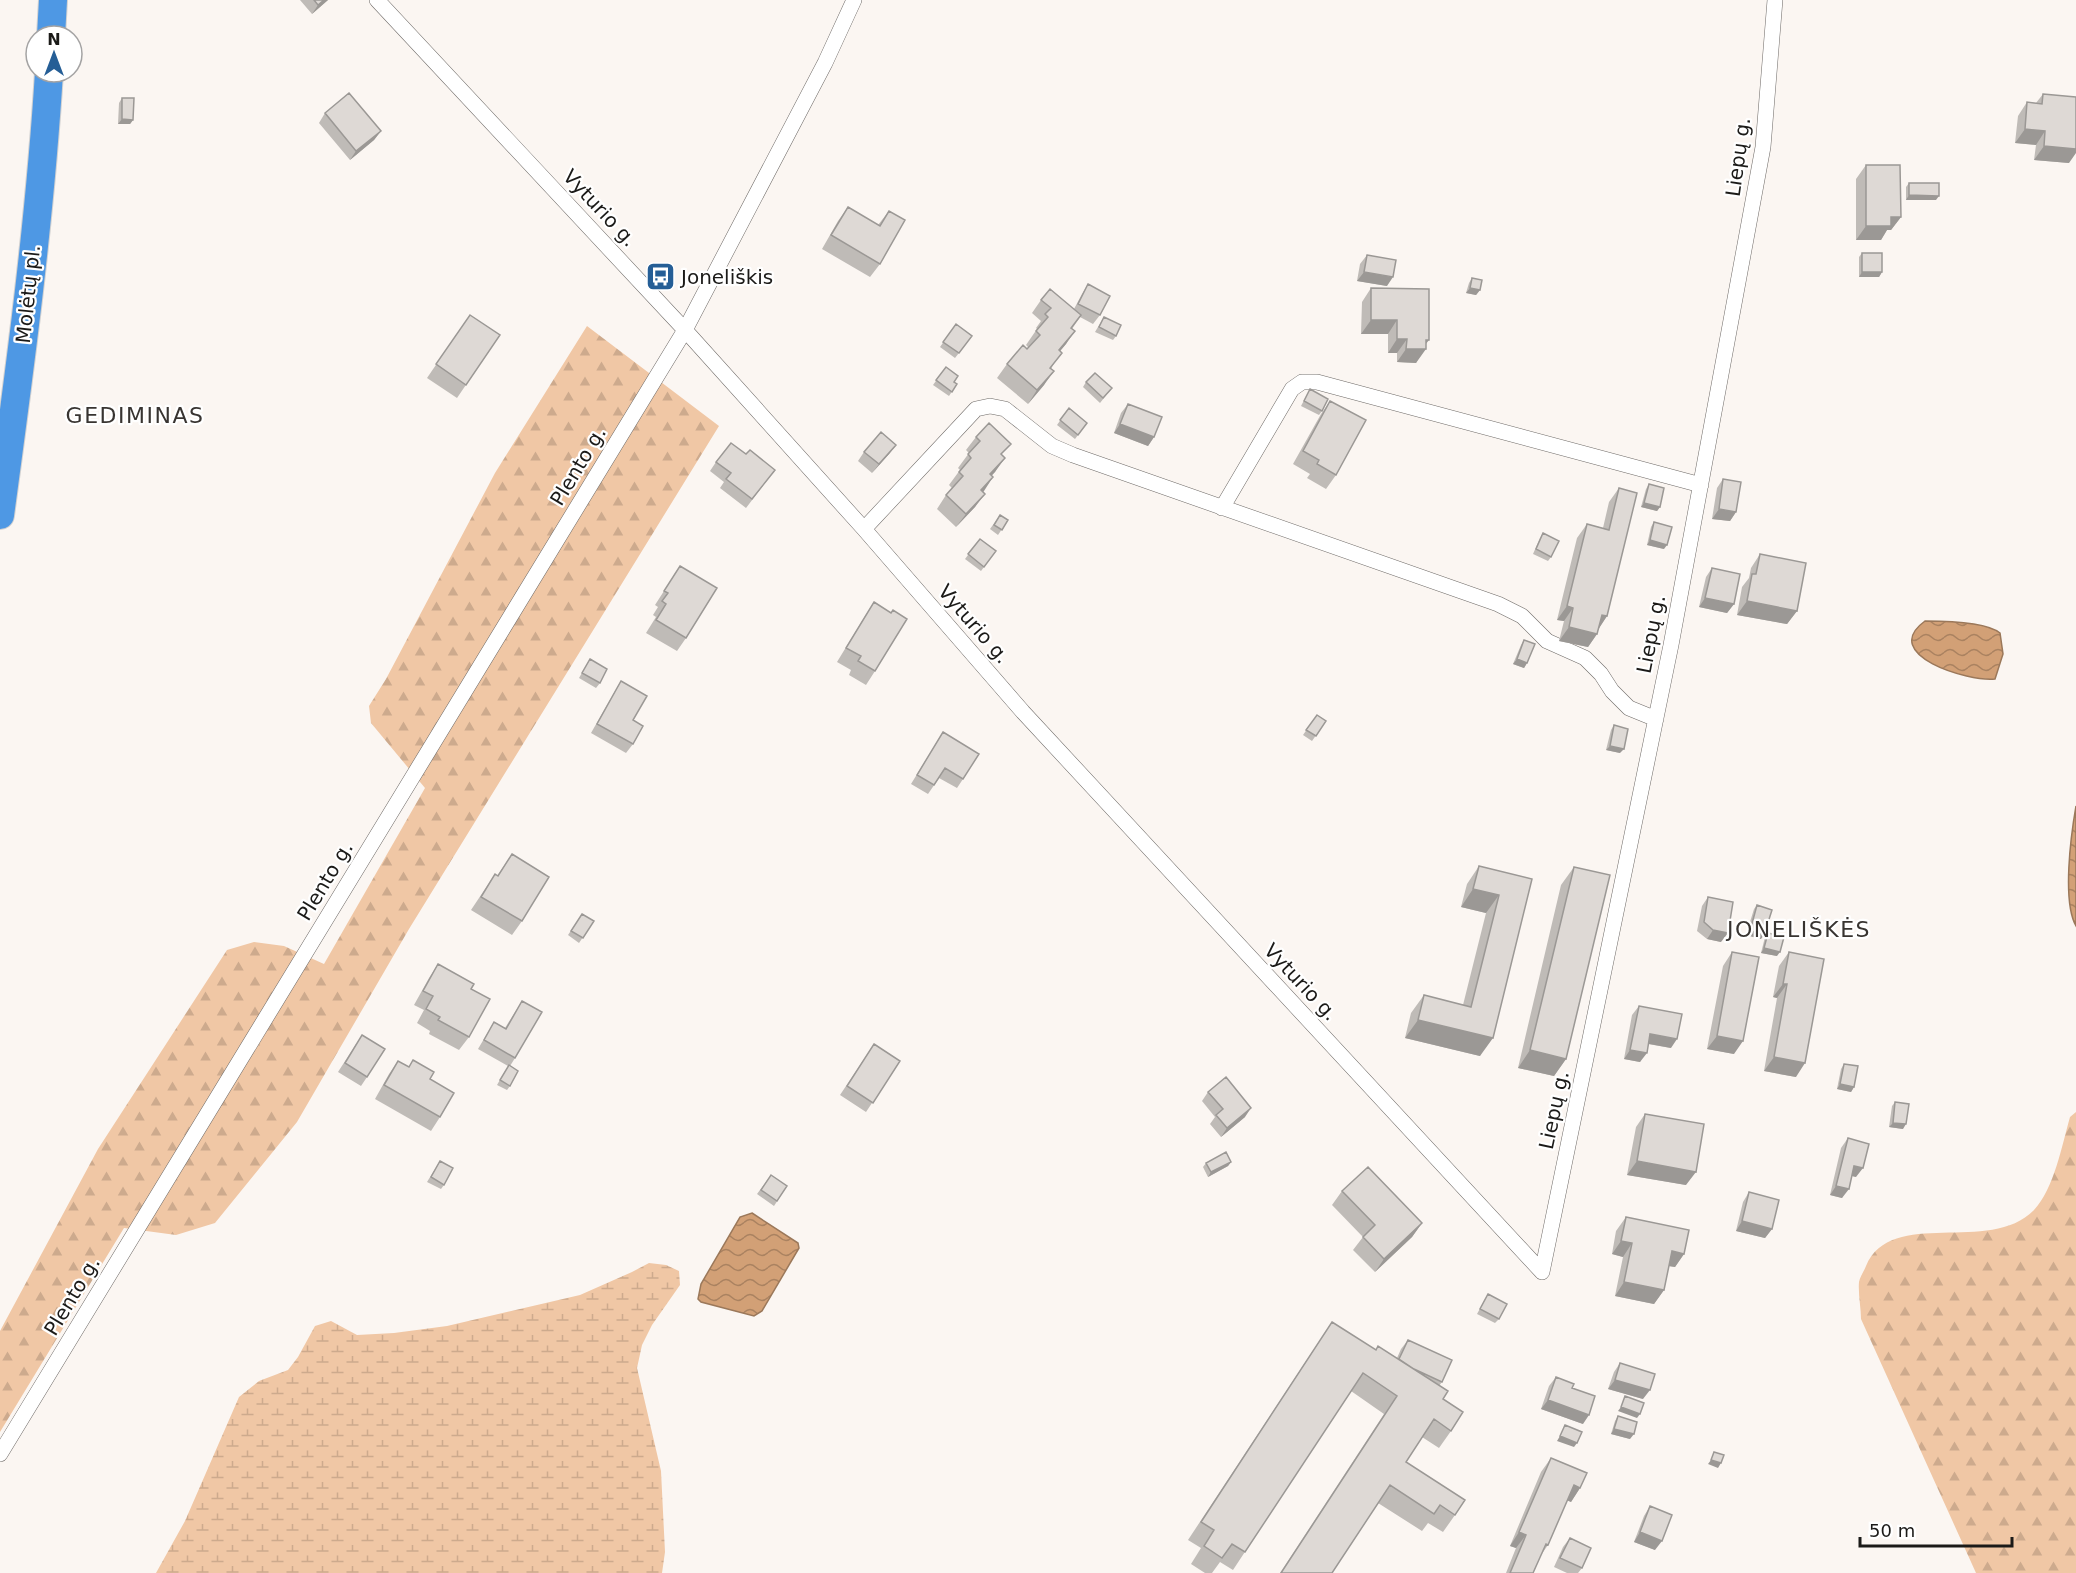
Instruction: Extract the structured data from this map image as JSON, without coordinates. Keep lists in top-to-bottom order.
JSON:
{
  "streets": {
    "highway": ["Molėtų pl."],
    "street": ["Liepų g.", "Vyturio g.", "Plento g."]
  },
  "crossings": [
    ["Liepų g.", "Vyturio g."],
    ["Vyturio g.", "Plento g."]
  ],
  "districts": ["GEDIMINAS", "JONELIŠKĖS"],
  "places": {
    "bus stop": ["Joneliškis"]
  },
  "scale_bar": "50 m",
  "north": "top"
}
